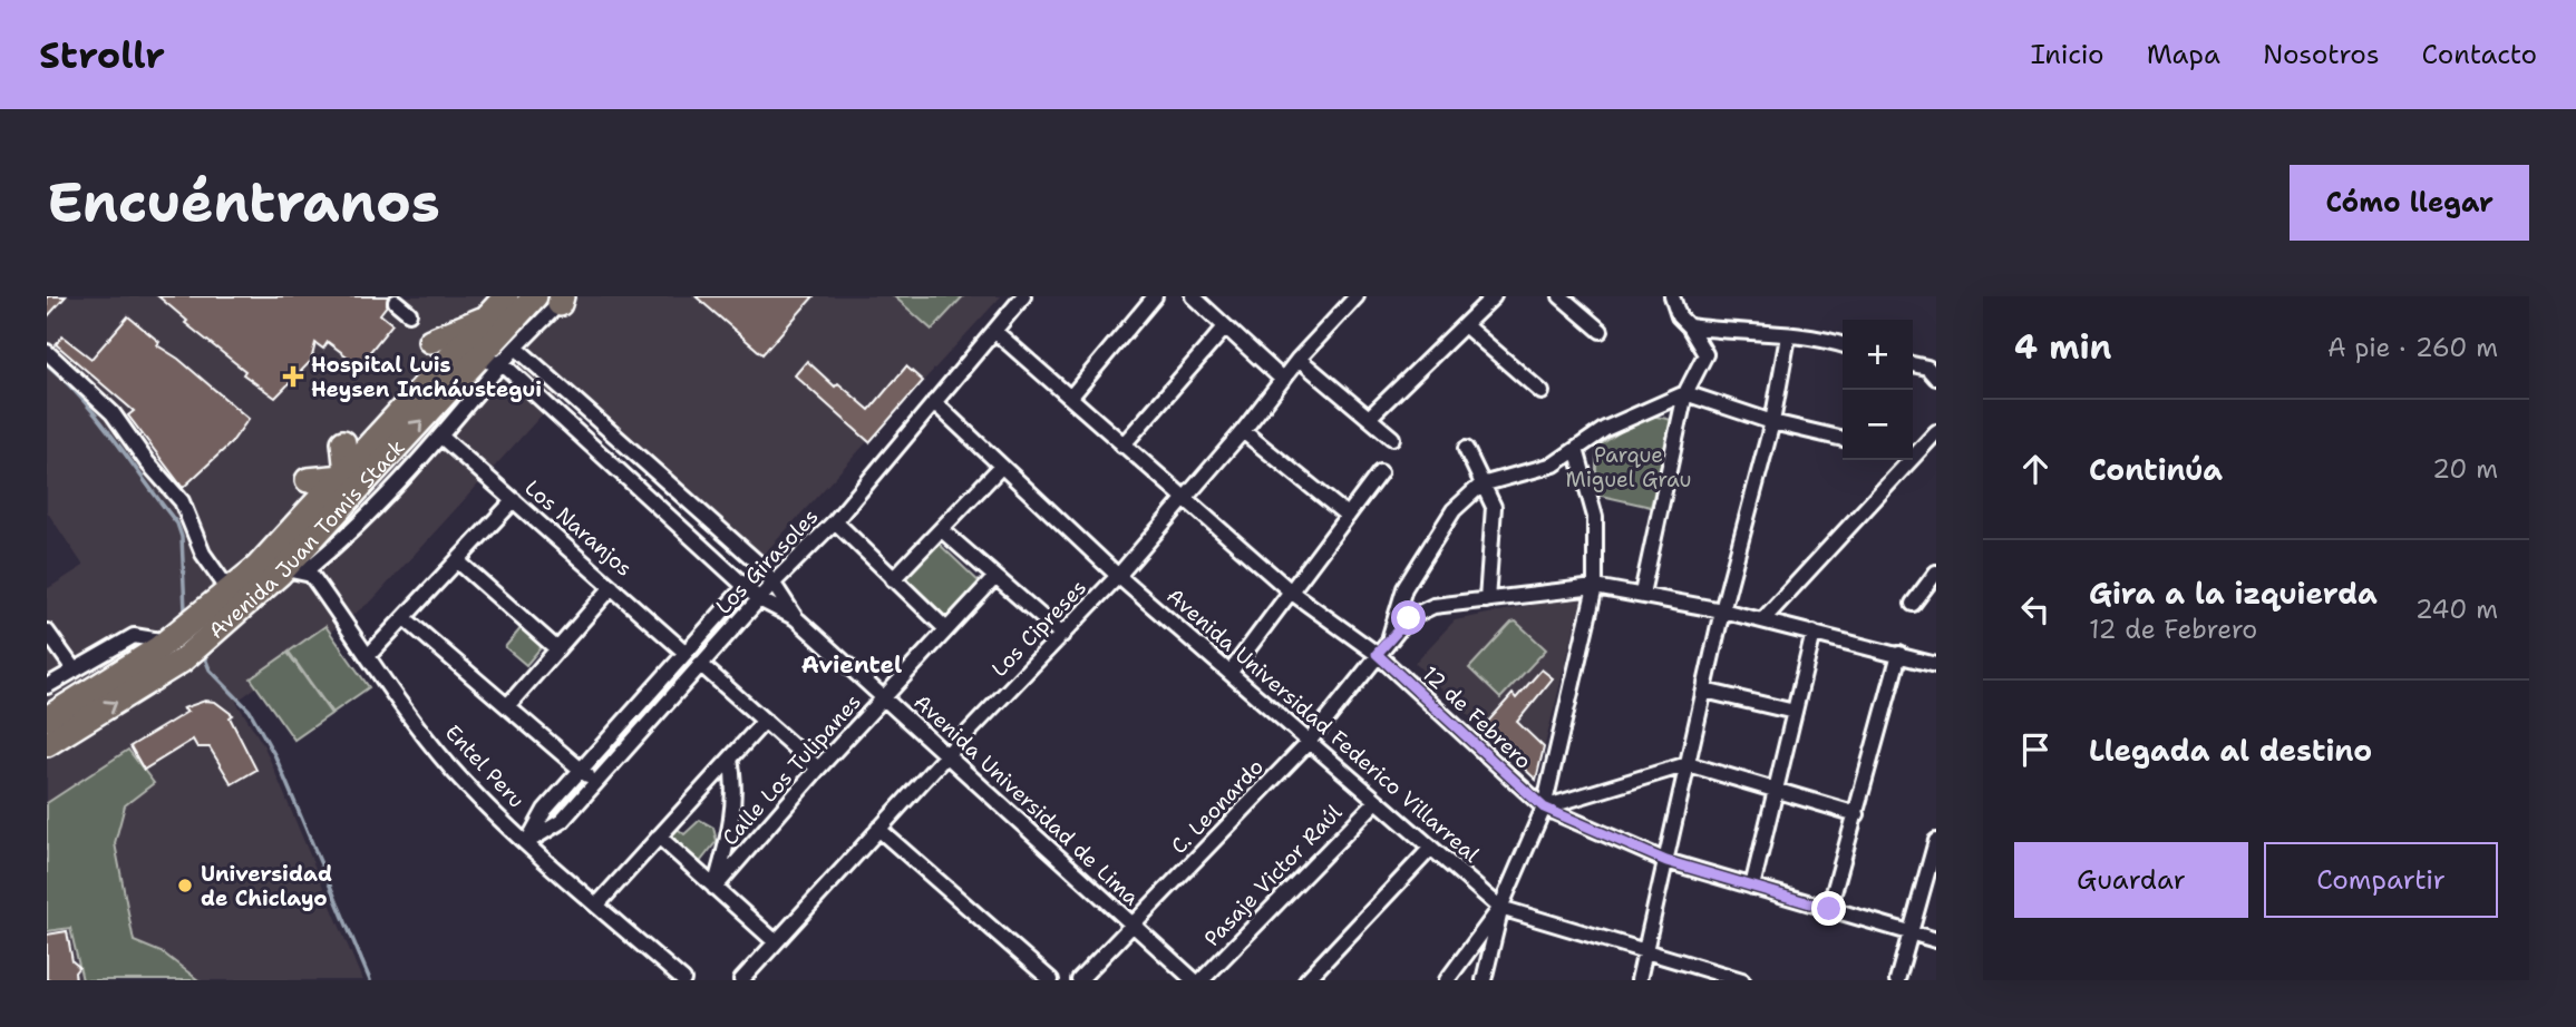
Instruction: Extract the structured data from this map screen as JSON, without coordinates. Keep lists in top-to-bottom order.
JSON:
{
  "streets": {
    "main road": ["Avenida Juan Tomis Stack"],
    "street": [
      "Los Naranjos",
      "Los Girasoles",
      "Los Cipreses",
      "12 de Febrero",
      "Avenida Universidad Federico Villarreal",
      "Entel Peru",
      "Calle Los Tulipanes",
      "Avenida Universidad de Lima",
      "C. Leonardo",
      "Pasaje Victor Raúl"
    ]
  },
  "crossings": [
    ["Los Naranjos", "Avenida Juan Tomis Stack"],
    ["Avenida Juan Tomis Stack", "Entel Peru"],
    ["Avenida Juan Tomis Stack", "Avenida Universidad de Lima"],
    ["Los Girasoles", "12 de Febrero"],
    ["Los Girasoles", "Avenida Universidad Federico Villarreal"],
    ["Los Girasoles", "Entel Peru"],
    ["Los Girasoles", "Avenida Universidad de Lima"],
    ["Los Cipreses", "12 de Febrero"],
    ["Los Cipreses", "Avenida Universidad Federico Villarreal"],
    ["Los Cipreses", "Avenida Universidad de Lima"],
    ["12 de Febrero", "C. Leonardo"],
    ["Avenida Universidad Federico Villarreal", "C. Leonardo"],
    ["Avenida Universidad Federico Villarreal", "Pasaje Victor Raúl"],
    ["Calle Los Tulipanes", "Avenida Universidad de Lima"],
    ["Avenida Universidad de Lima", "C. Leonardo"]
  ],
  "districts": ["Avientel"],
  "parks": ["Parque Miguel Grau"],
  "places": {
    "health": ["Hospital Luis Heysen Incháustegui"],
    "other": ["Universidad de Chiclayo"]
  },
  "page": {
    "header": "Strollr",
    "nav": [
      "Inicio",
      "Mapa",
      "Nosotros",
      "Contacto"
    ],
    "buttons": [
      "Cómo llegar",
      ["Guardar", "Compartir"]
    ],
    "title": "Encuéntranos",
    "heading": ["4 min", "A pie · 260 m"],
    "map_buttons": ["+", "−"],
    "list": [
      ["Continúa", "20 m"],
      ["Gira a la izquierda", "12 de Febrero", "240 m"],
      "Llegada al destino"
    ]
  }
}
